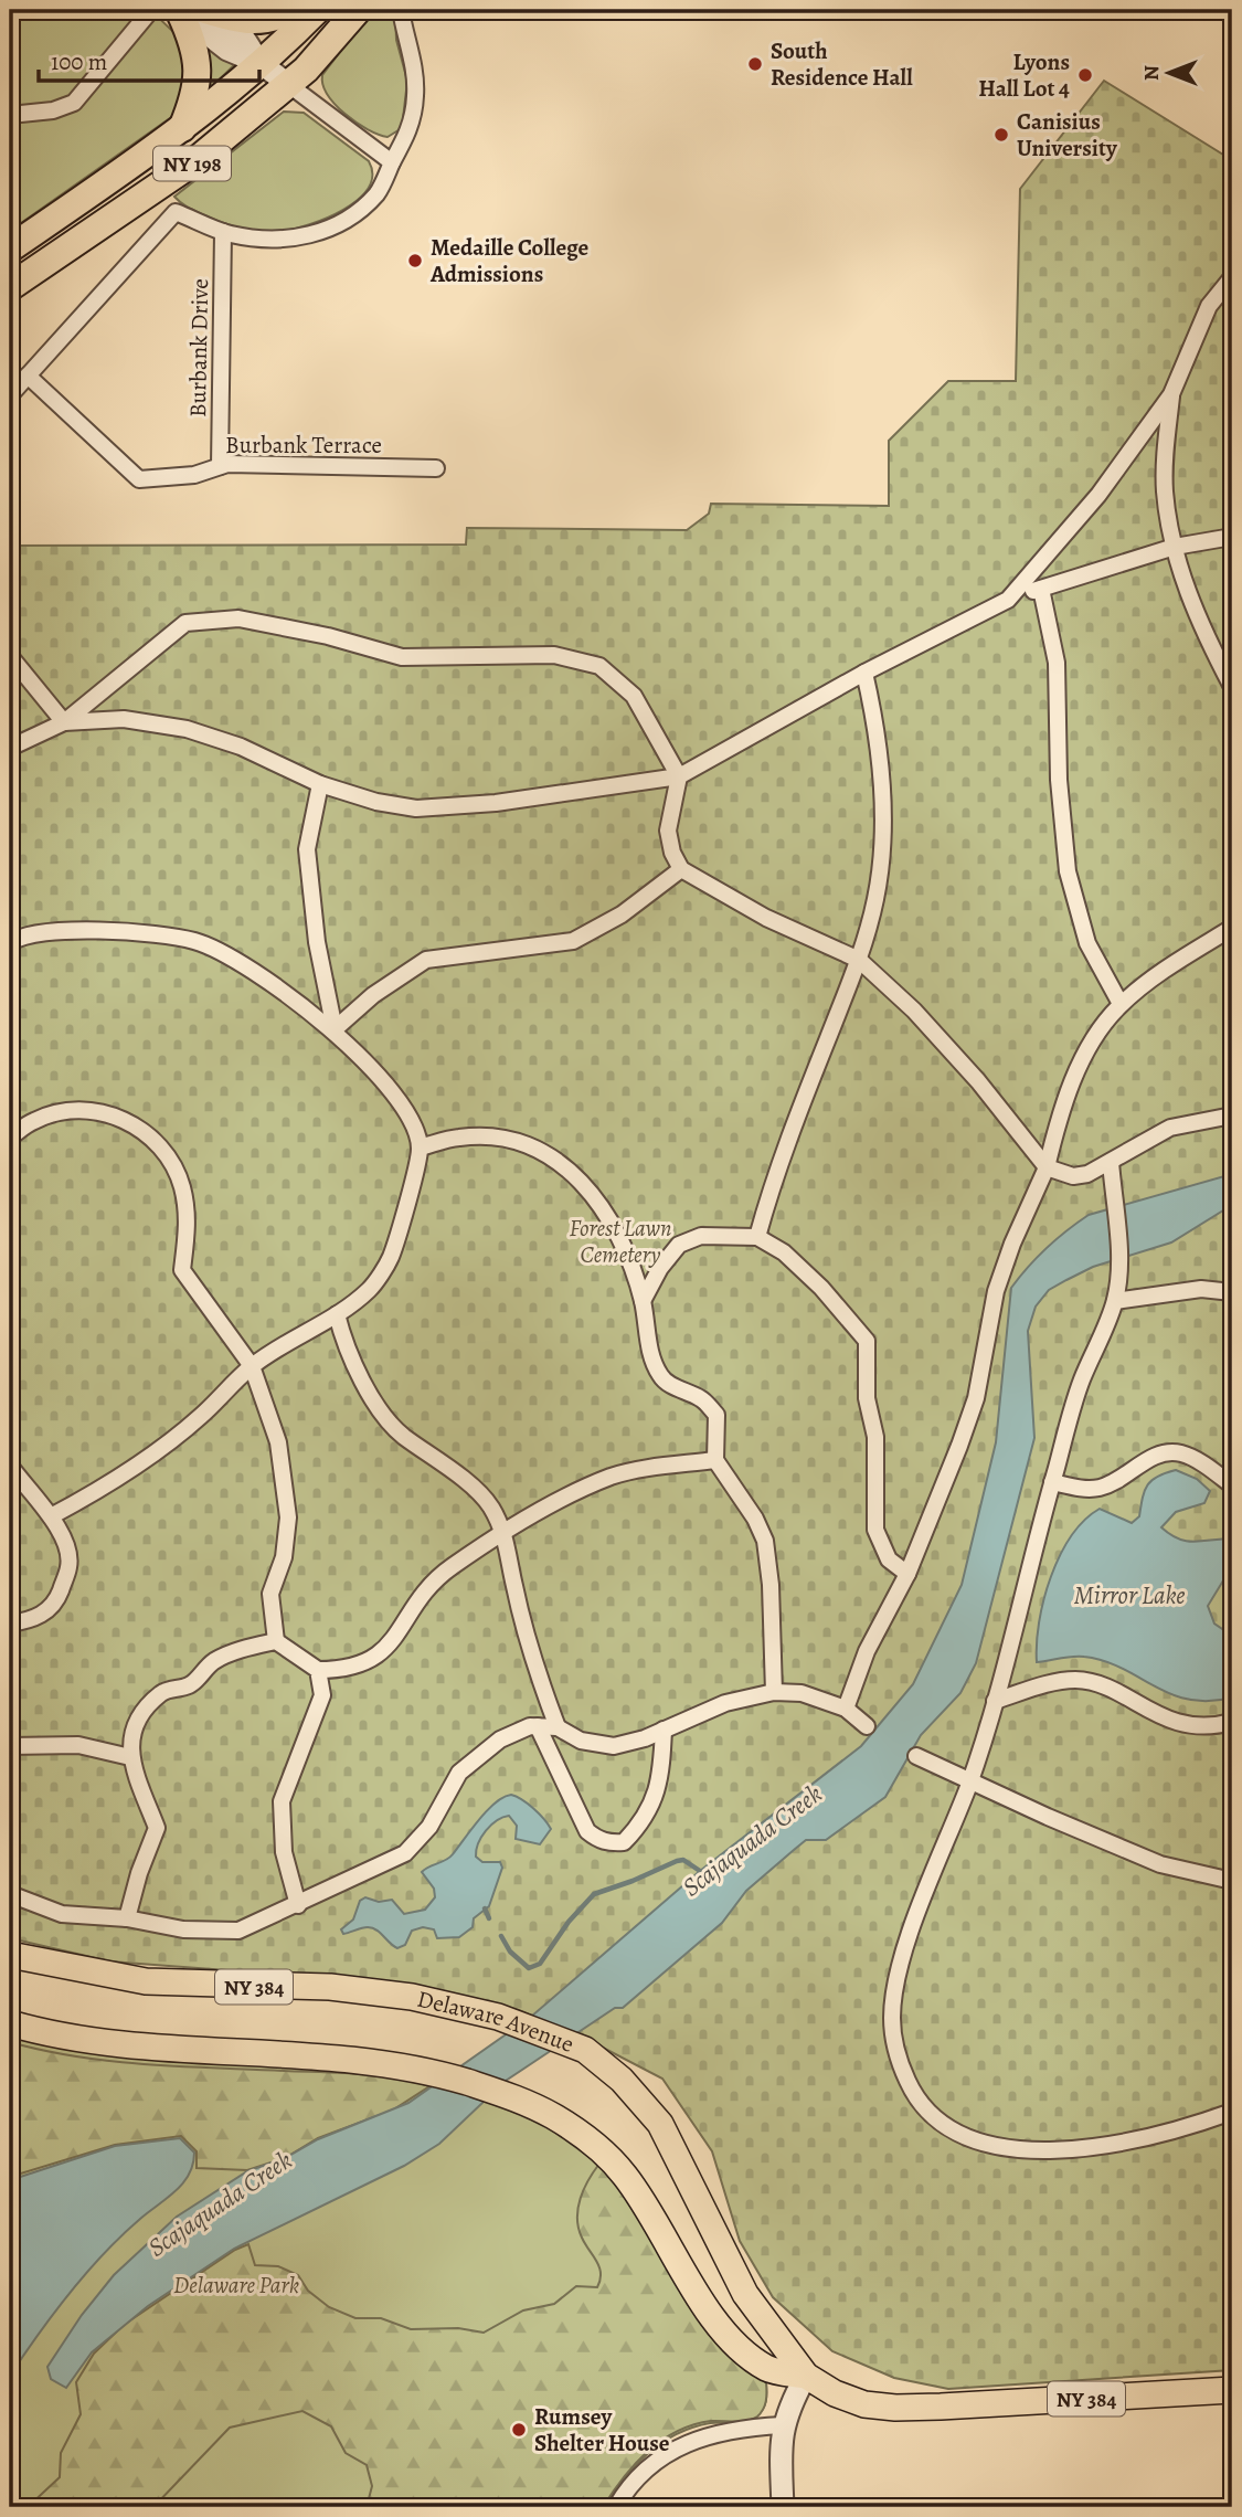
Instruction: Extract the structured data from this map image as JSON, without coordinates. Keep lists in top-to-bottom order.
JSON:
{
  "streets": {
    "highway": ["NY 198"],
    "main road": ["NY 384", "Delaware Avenue"],
    "street": ["Burbank Drive", "Burbank Terrace"]
  },
  "crossings": [
    ["Burbank Drive", "Burbank Terrace"]
  ],
  "water": ["Mirror Lake", "Scajaquada Creek"],
  "parks": ["Forest Lawn Cemetery", "Delaware Park"],
  "places": [
    "South Residence Hall",
    "Lyons Hall Lot 4",
    "Canisius University",
    "Medaille College Admissions",
    "Rumsey Shelter House"
  ],
  "scale_bar": "100 m",
  "north": "left"
}
